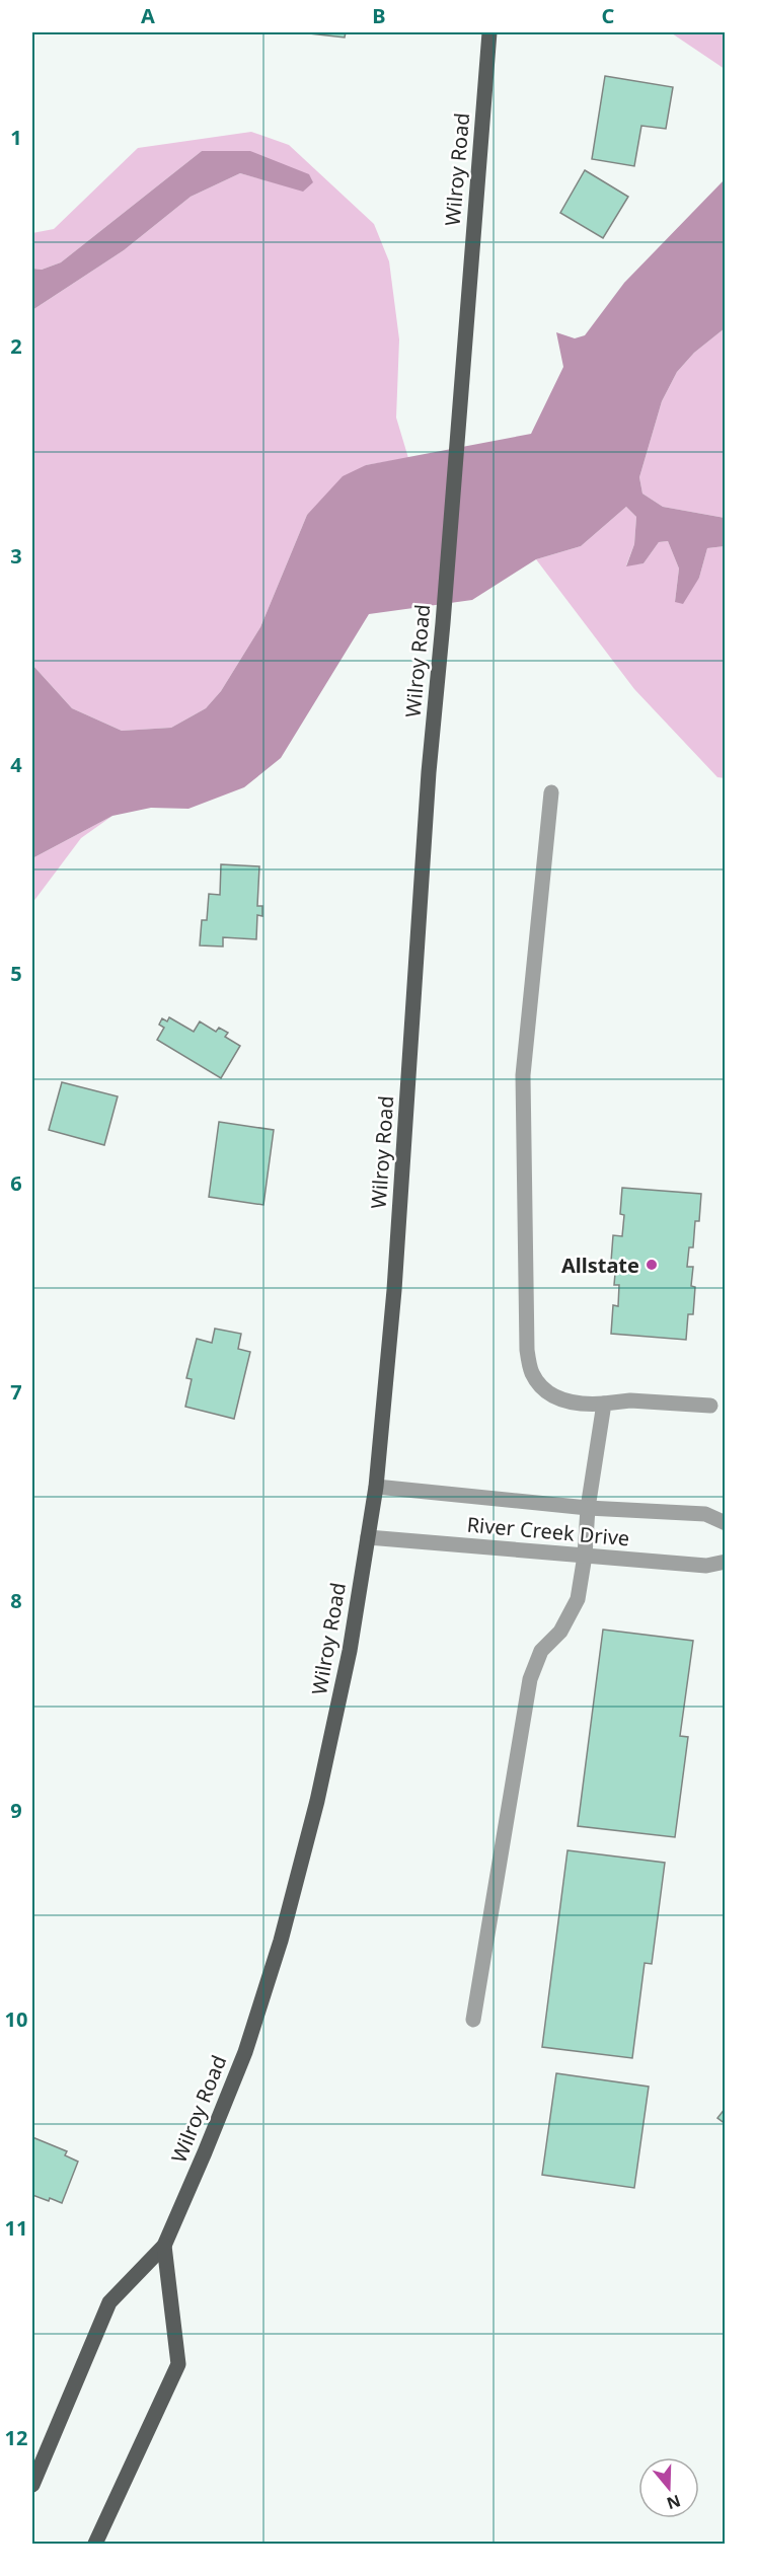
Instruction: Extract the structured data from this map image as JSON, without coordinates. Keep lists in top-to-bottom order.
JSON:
{
  "streets": {
    "main road": ["Wilroy Road"],
    "street": ["River Creek Drive"]
  },
  "crossings": [
    ["Wilroy Road", "River Creek Drive"]
  ],
  "places": ["Allstate"],
  "north": "bottom",
  "grid": {
    "columns": ["A", "B", "C"],
    "rows": [
      "1",
      "2",
      "3",
      "4",
      "5",
      "6",
      "7",
      "8",
      "9",
      "10",
      "11",
      "12"
    ]
  }
}
